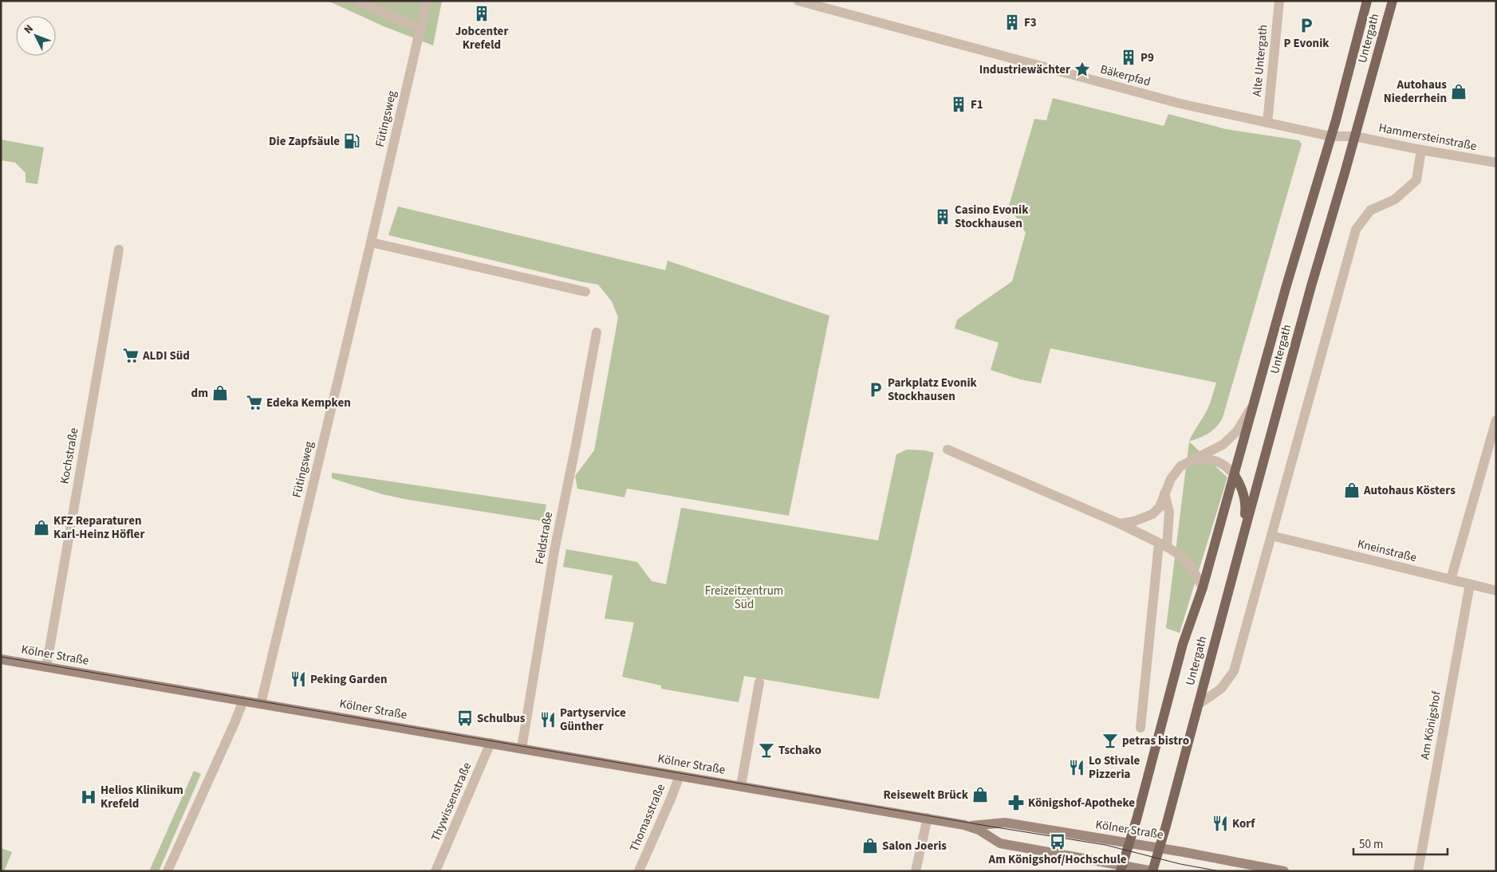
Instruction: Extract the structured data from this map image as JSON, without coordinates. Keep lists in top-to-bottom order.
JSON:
{
  "streets": {
    "main road": ["Untergath", "Kölner Straße"],
    "street": [
      "Alte Untergath",
      "Bäkerpfad",
      "Fütingsweg",
      "Hammersteinstraße",
      "Kochstraße",
      "Feldstraße",
      "Kneinstraße",
      "Am Königshof",
      "Thywissenstraße",
      "Thomasstraße"
    ]
  },
  "crossings": [
    ["Untergath", "Bäkerpfad"],
    ["Untergath", "Hammersteinstraße"],
    ["Untergath", "Kneinstraße"],
    ["Untergath", "Kölner Straße"],
    ["Alte Untergath", "Bäkerpfad"],
    ["Bäkerpfad", "Hammersteinstraße"],
    ["Fütingsweg", "Kölner Straße"],
    ["Kochstraße", "Kölner Straße"],
    ["Feldstraße", "Kölner Straße"],
    ["Kneinstraße", "Am Königshof"],
    ["Kölner Straße", "Thywissenstraße"],
    ["Kölner Straße", "Thomasstraße"]
  ],
  "parks": ["Freizeitzentrum Süd"],
  "places": {
    "building": [
      "Jobcenter Krefeld",
      "F3",
      "P9",
      "F1",
      "Casino Evonik Stockhausen"
    ],
    "parking": ["P Evonik", "Parkplatz Evonik Stockhausen"],
    "place": ["Industriewächter"],
    "shop": [
      "Autohaus Niederrhein",
      "dm",
      "Autohaus Kösters",
      "KFZ Reparaturen Karl-Heinz Höfler",
      "Reisewelt Brück",
      "Salon Joeris"
    ],
    "fuel station": ["Die Zapfsäule"],
    "supermarket": ["ALDI Süd", "Edeka Kempken"],
    "restaurant": [
      "Peking Garden",
      "Partyservice Günther",
      "Lo Stivale Pizzeria",
      "Korf"
    ],
    "bus stop": ["Schulbus", "Am Königshof/Hochschule"],
    "bar": ["petras bistro", "Tschako"],
    "hospital": ["Helios Klinikum Krefeld"],
    "pharmacy": ["Königshof-Apotheke"]
  },
  "scale_bar": "50 m",
  "north": "top left"
}
